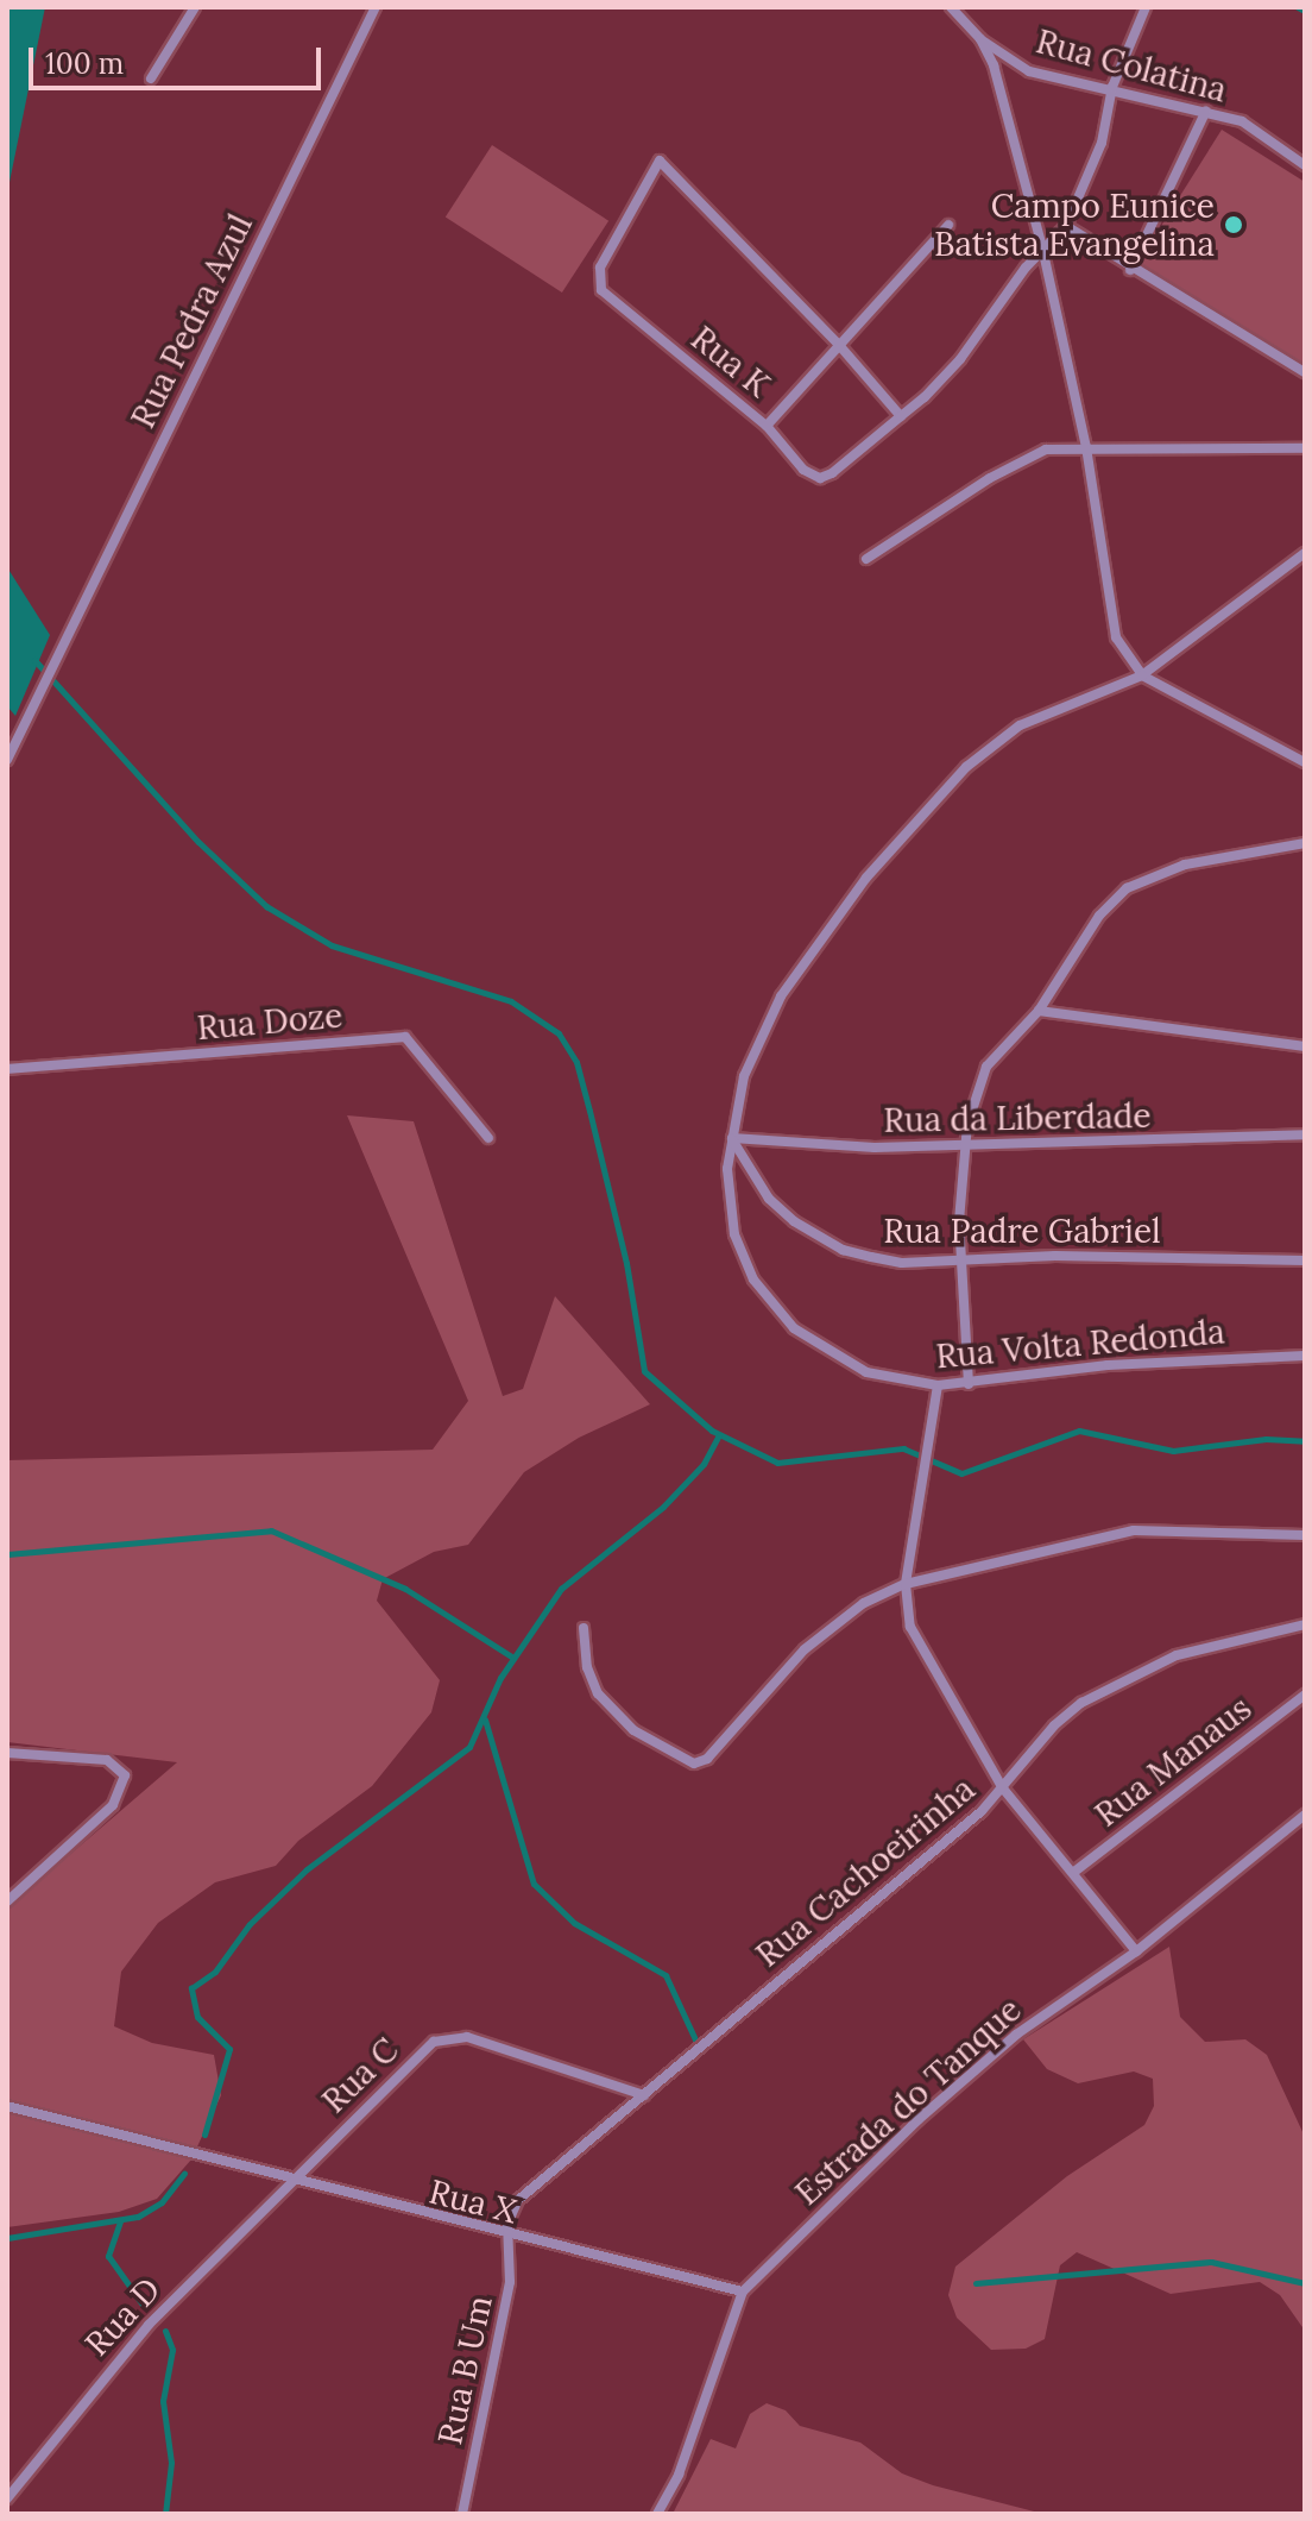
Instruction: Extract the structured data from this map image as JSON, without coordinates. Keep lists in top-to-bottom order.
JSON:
{
  "streets": {
    "street": [
      "Rua Colatina",
      "Rua Pedra Azul",
      "Rua K",
      "Rua Doze",
      "Rua da Liberdade",
      "Rua Padre Gabriel",
      "Rua Volta Redonda",
      "Rua Manaus",
      "Rua Cachoeirinha",
      "Rua C",
      "Estrada do Tanque",
      "Rua X",
      "Rua D",
      "Rua B Um"
    ]
  },
  "crossings": [
    ["Rua da Liberdade", "Rua Padre Gabriel"],
    ["Rua da Liberdade", "Rua Volta Redonda"],
    ["Rua Padre Gabriel", "Rua Volta Redonda"],
    ["Rua Cachoeirinha", "Rua C"],
    ["Rua Cachoeirinha", "Rua X"],
    ["Rua Cachoeirinha", "Rua B Um"],
    ["Rua C", "Rua X"],
    ["Rua C", "Rua D"],
    ["Estrada do Tanque", "Rua X"],
    ["Rua X", "Rua D"],
    ["Rua X", "Rua B Um"]
  ],
  "places": ["Campo Eunice Batista Evangelina"],
  "scale_bar": "100 m"
}
